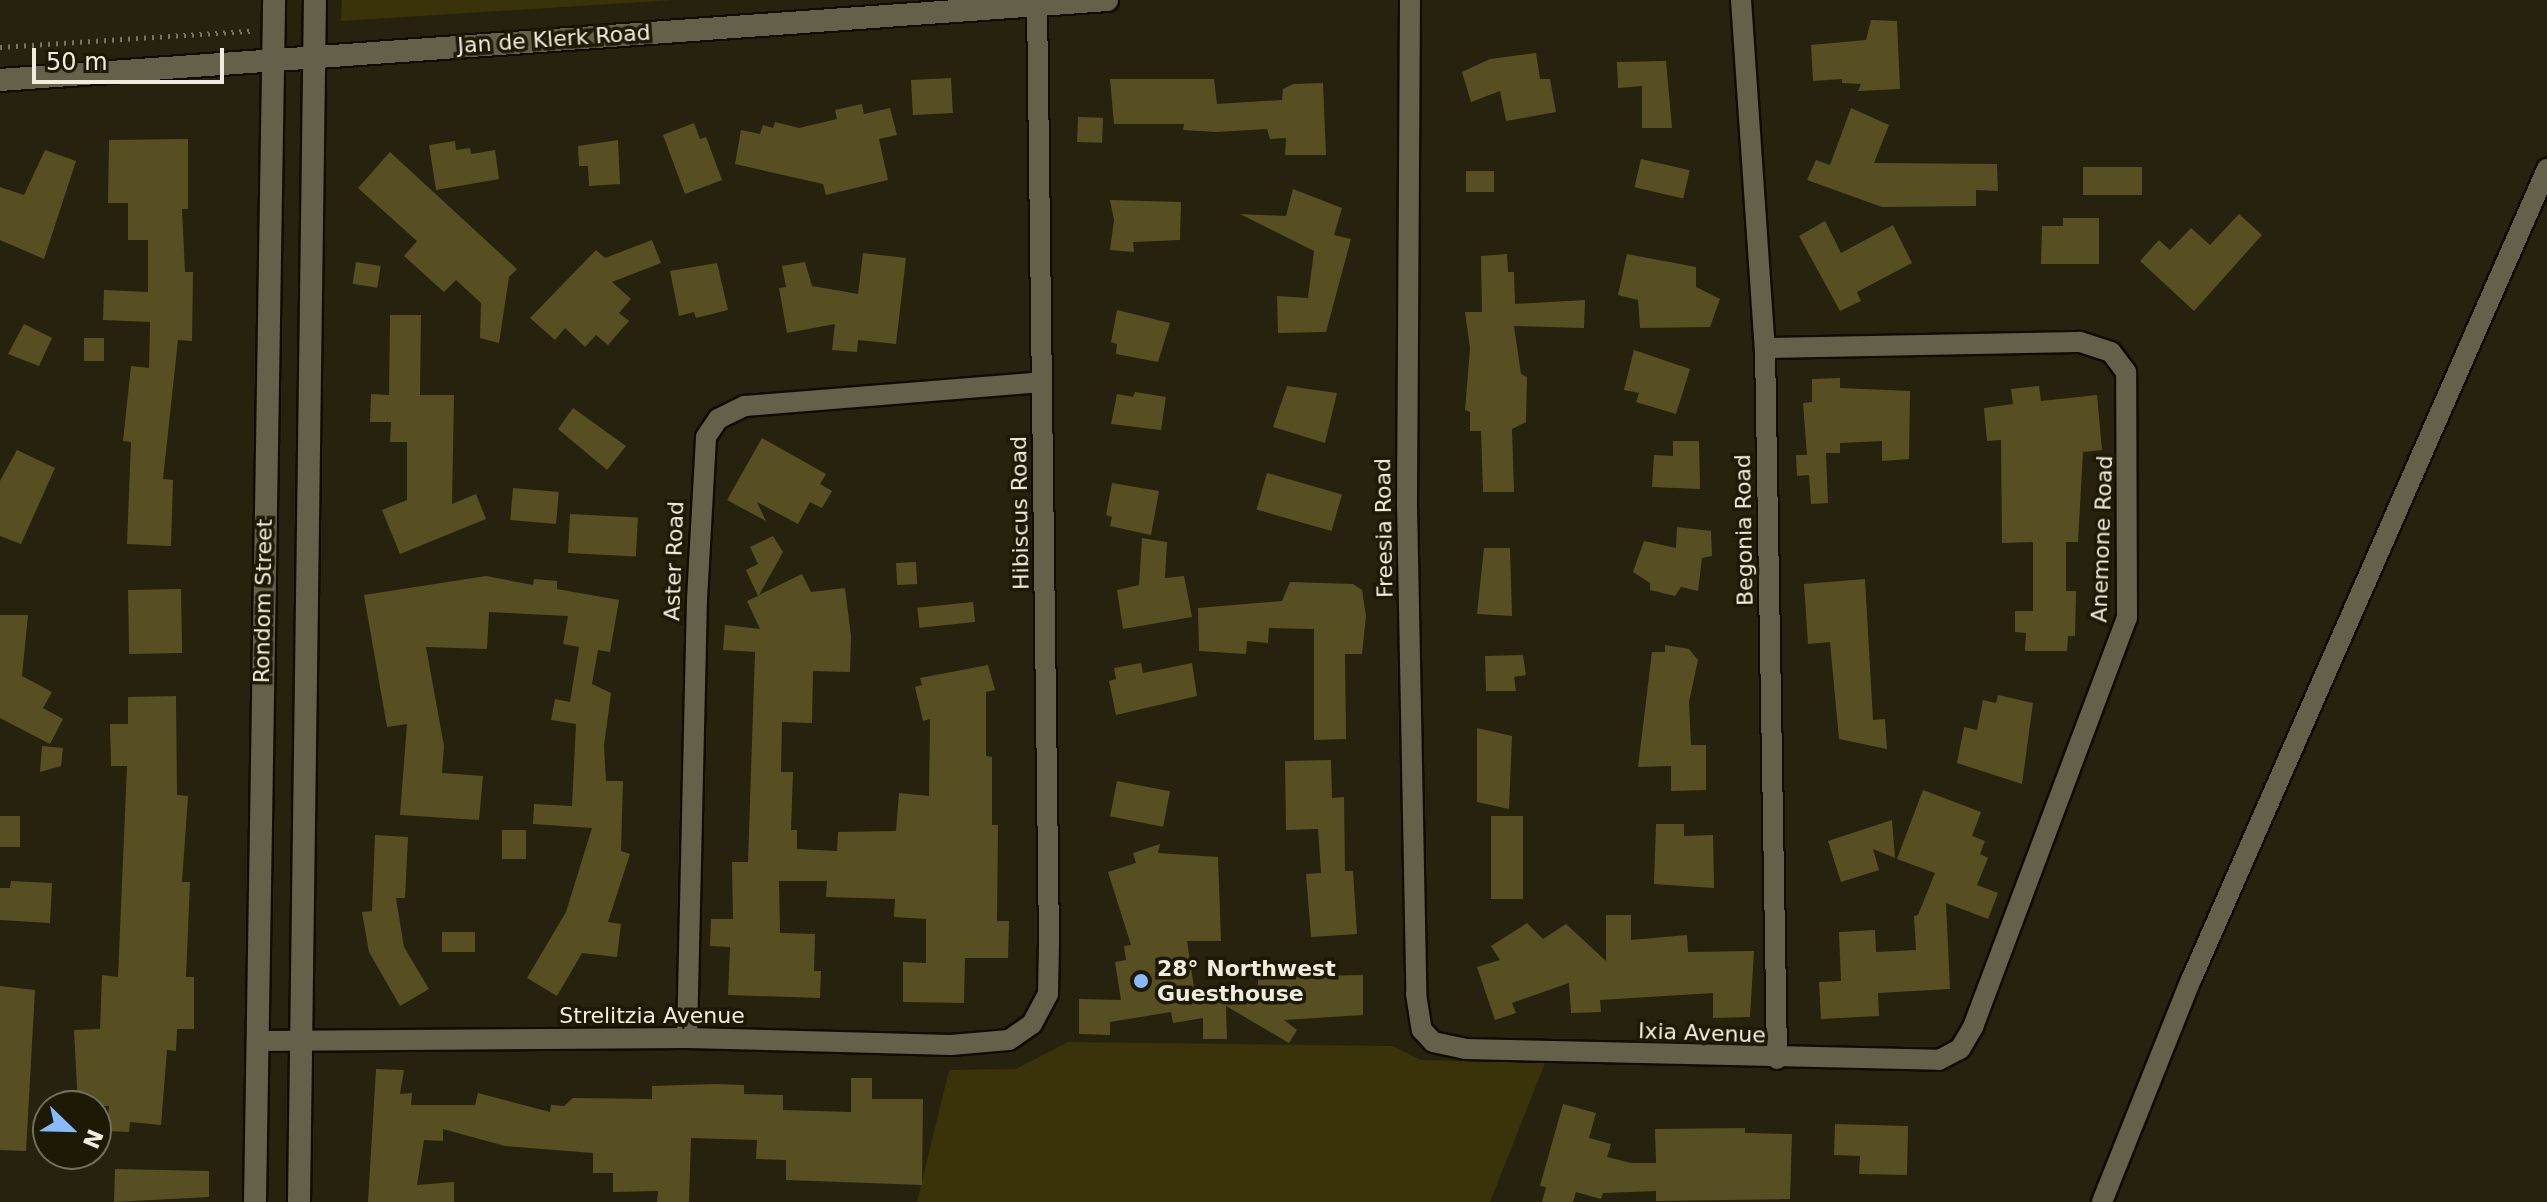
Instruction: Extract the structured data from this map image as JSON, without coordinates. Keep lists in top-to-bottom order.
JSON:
{
  "streets": {
    "street": [
      "Jan de Klerk Road",
      "Hibiscus Road",
      "Freesia Road",
      "Begonia Road",
      "Anemone Road",
      "Aster Road",
      "Rondom Street",
      "Strelitzia Avenue",
      "Ixia Avenue"
    ]
  },
  "crossings": [
    ["Jan de Klerk Road", "Hibiscus Road"],
    ["Jan de Klerk Road", "Rondom Street"],
    ["Hibiscus Road", "Aster Road"],
    ["Hibiscus Road", "Strelitzia Avenue"],
    ["Freesia Road", "Ixia Avenue"],
    ["Begonia Road", "Anemone Road"],
    ["Begonia Road", "Ixia Avenue"],
    ["Anemone Road", "Ixia Avenue"],
    ["Aster Road", "Strelitzia Avenue"],
    ["Rondom Street", "Strelitzia Avenue"]
  ],
  "places": ["28° Northwest Guesthouse"],
  "scale_bar": "50 m",
  "north": "bottom right"
}
